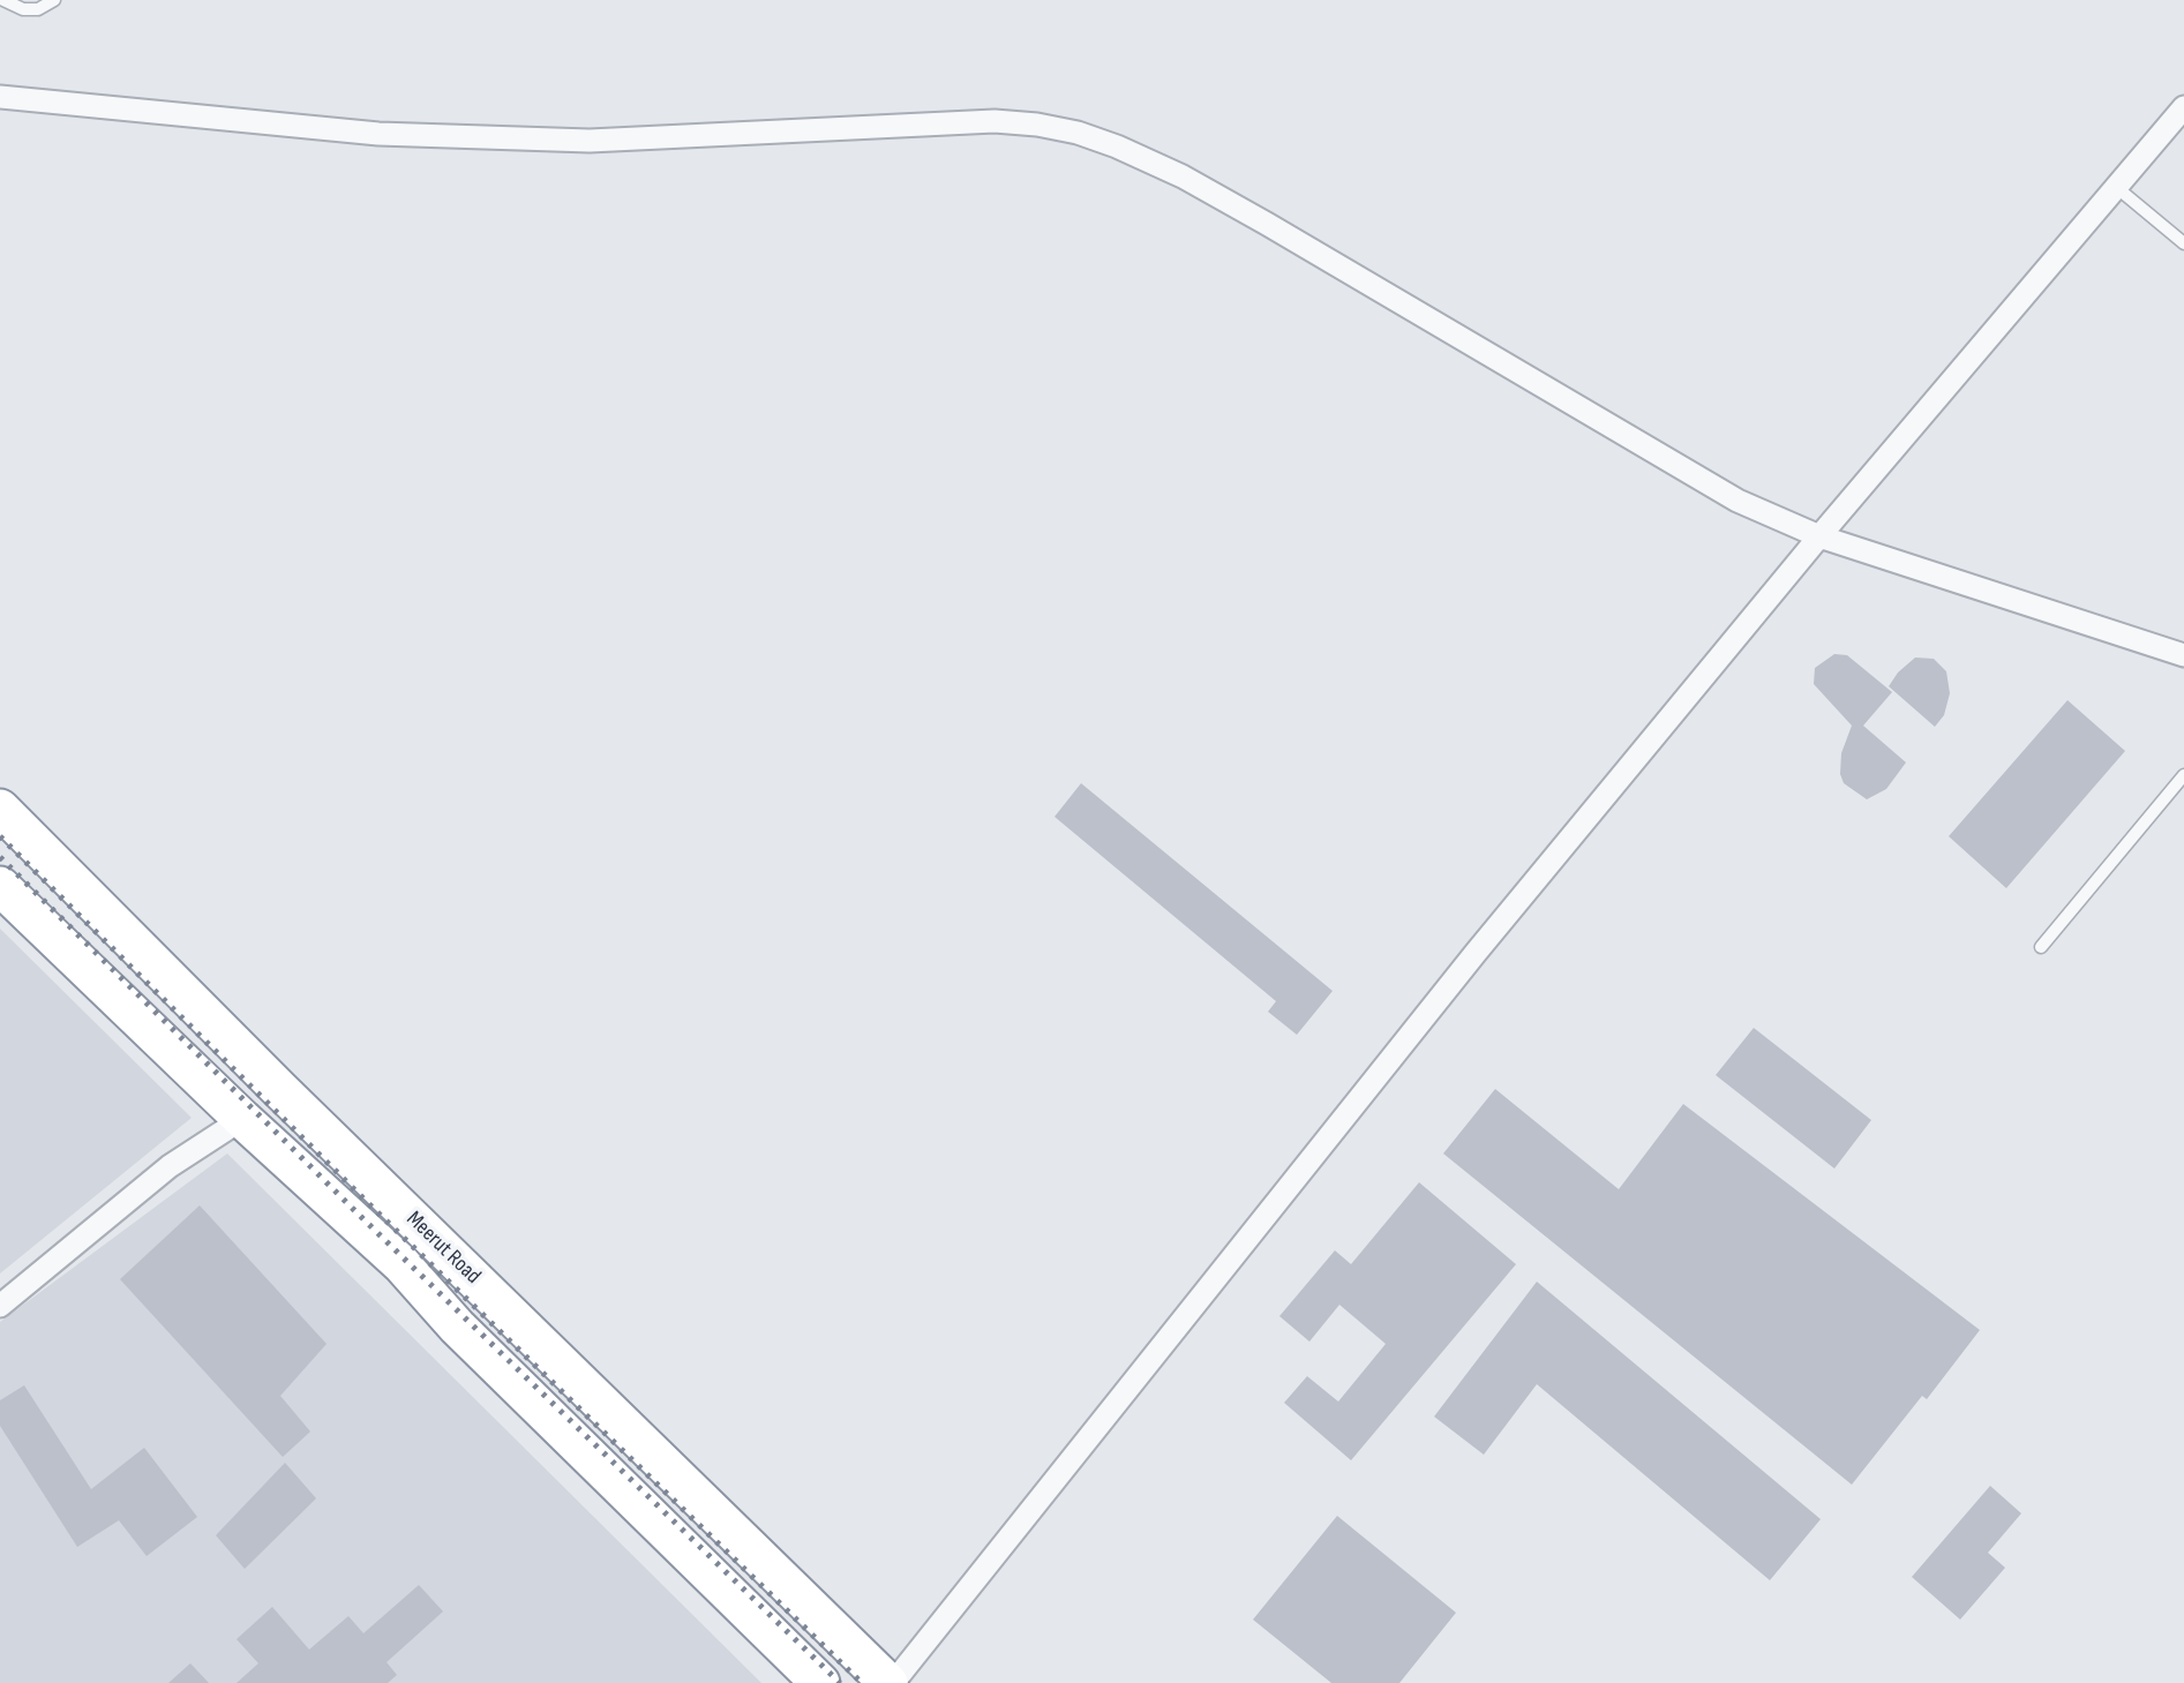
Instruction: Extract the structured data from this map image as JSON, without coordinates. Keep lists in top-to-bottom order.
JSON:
{
  "streets": {
    "highway": ["Meerut Road"]
  }
}
